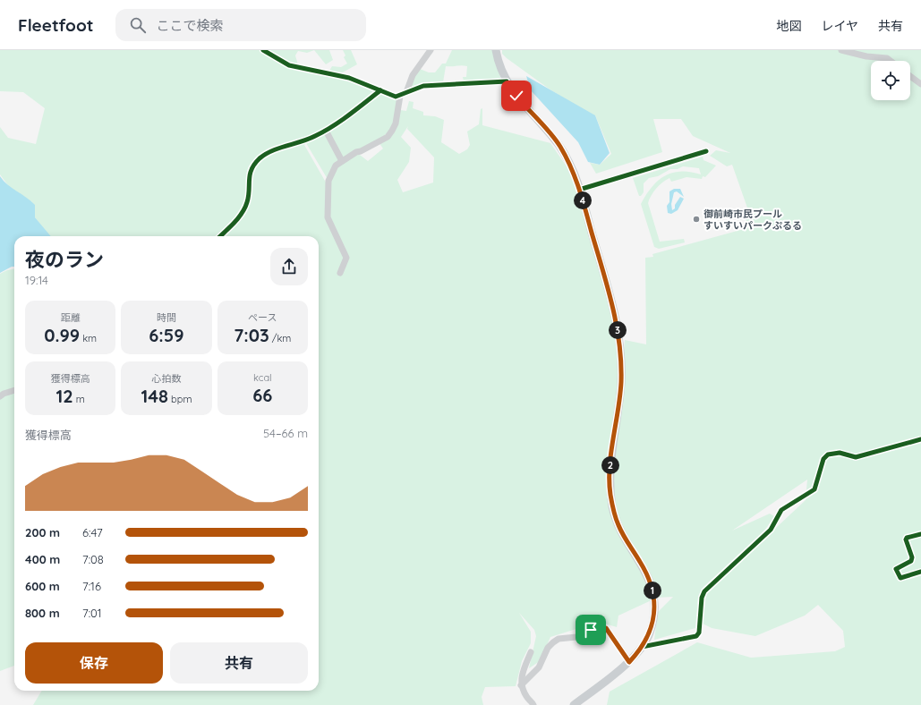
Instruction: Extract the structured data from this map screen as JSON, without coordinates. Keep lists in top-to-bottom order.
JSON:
{
  "places": ["御前崎市民プール すいすいパークぷるる"],
  "page": {
    "header": "Fleetfoot",
    "search": "ここで検索",
    "nav": ["地図", "レイヤ", "共有"],
    "pins": [
      "4",
      "3",
      "2",
      "1"
    ],
    "heading": ["夜のラン", "19:14"],
    "stats": [
      ["距離", "0.99 km"],
      ["時間", "6:59"],
      ["ペース", "7:03 /km"],
      ["獲得標高", "12 m"],
      ["心拍数", "148 bpm"],
      ["kcal", "66"]
    ],
    "chart": ["獲得標高", "54–66 m"],
    "list": [
      {
        "name": "200 m",
        "note": "6:47"
      },
      {
        "name": "400 m",
        "note": "7:08"
      },
      {
        "name": "600 m",
        "note": "7:16"
      },
      {
        "name": "800 m",
        "note": "7:01"
      }
    ],
    "buttons": ["保存", "共有"]
  }
}
